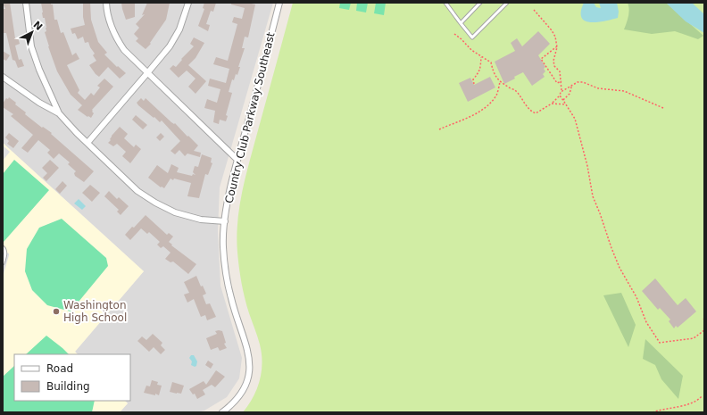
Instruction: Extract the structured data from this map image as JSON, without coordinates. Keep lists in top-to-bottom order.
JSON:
{
  "streets": {
    "street": ["Country Club Parkway Southeast"]
  },
  "places": ["Washington High School"],
  "legend": ["Road", "Building"],
  "north": "top right"
}
